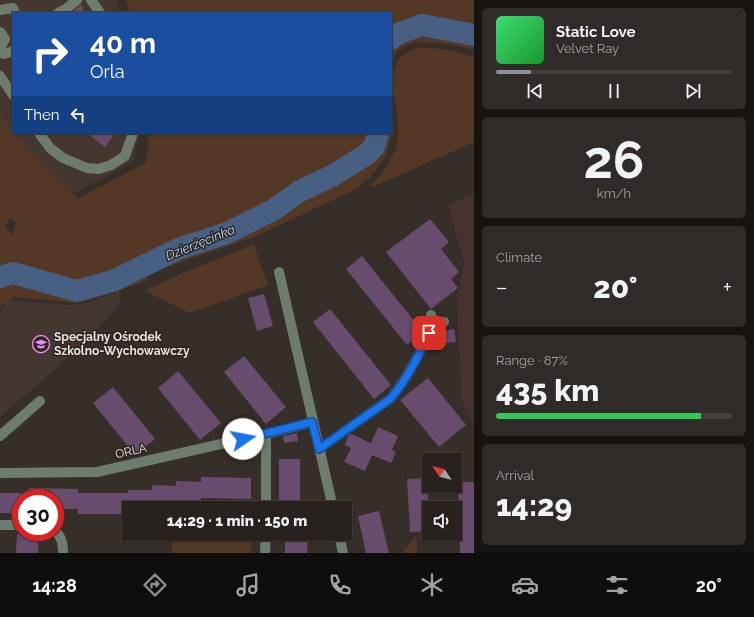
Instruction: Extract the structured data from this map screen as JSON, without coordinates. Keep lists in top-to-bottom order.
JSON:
{
  "streets": {
    "street": ["ORLA"]
  },
  "water": ["Dzierżęcinka"],
  "places": {
    "school or university": ["Specjalny Ośrodek Szkolno-Wychowawczy"]
  },
  "north": "top left",
  "page": {
    "turn": ["40 m", "Orla"],
    "song": ["Static Love", "Velvet Ray"],
    "then": "Then",
    "tile": [
      ["26", "km/h"],
      "Climate",
      ["Range · 87%", "435 km"],
      ["Arrival", "14:29"]
    ],
    "heat": ["−", "20°", "+"],
    "limit": "30",
    "trip": "14:29 · 1 min · 150 m",
    "tabs": ["14:28", "20°"]
  }
}
